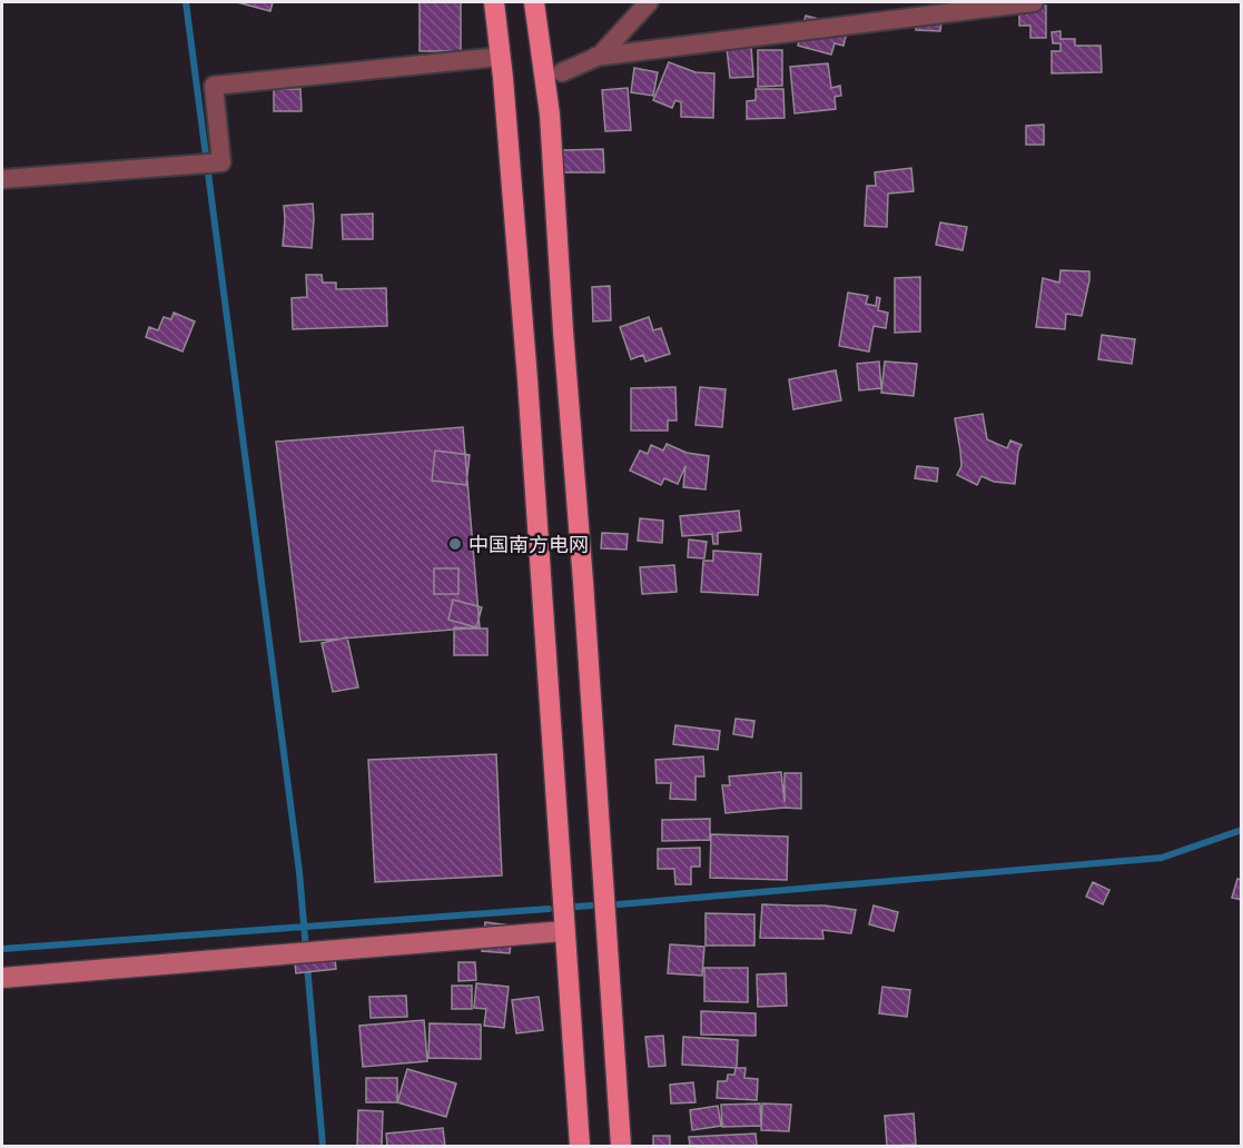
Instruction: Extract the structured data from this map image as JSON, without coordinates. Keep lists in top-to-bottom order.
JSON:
{
  "places": ["中国南方电网"]
}
